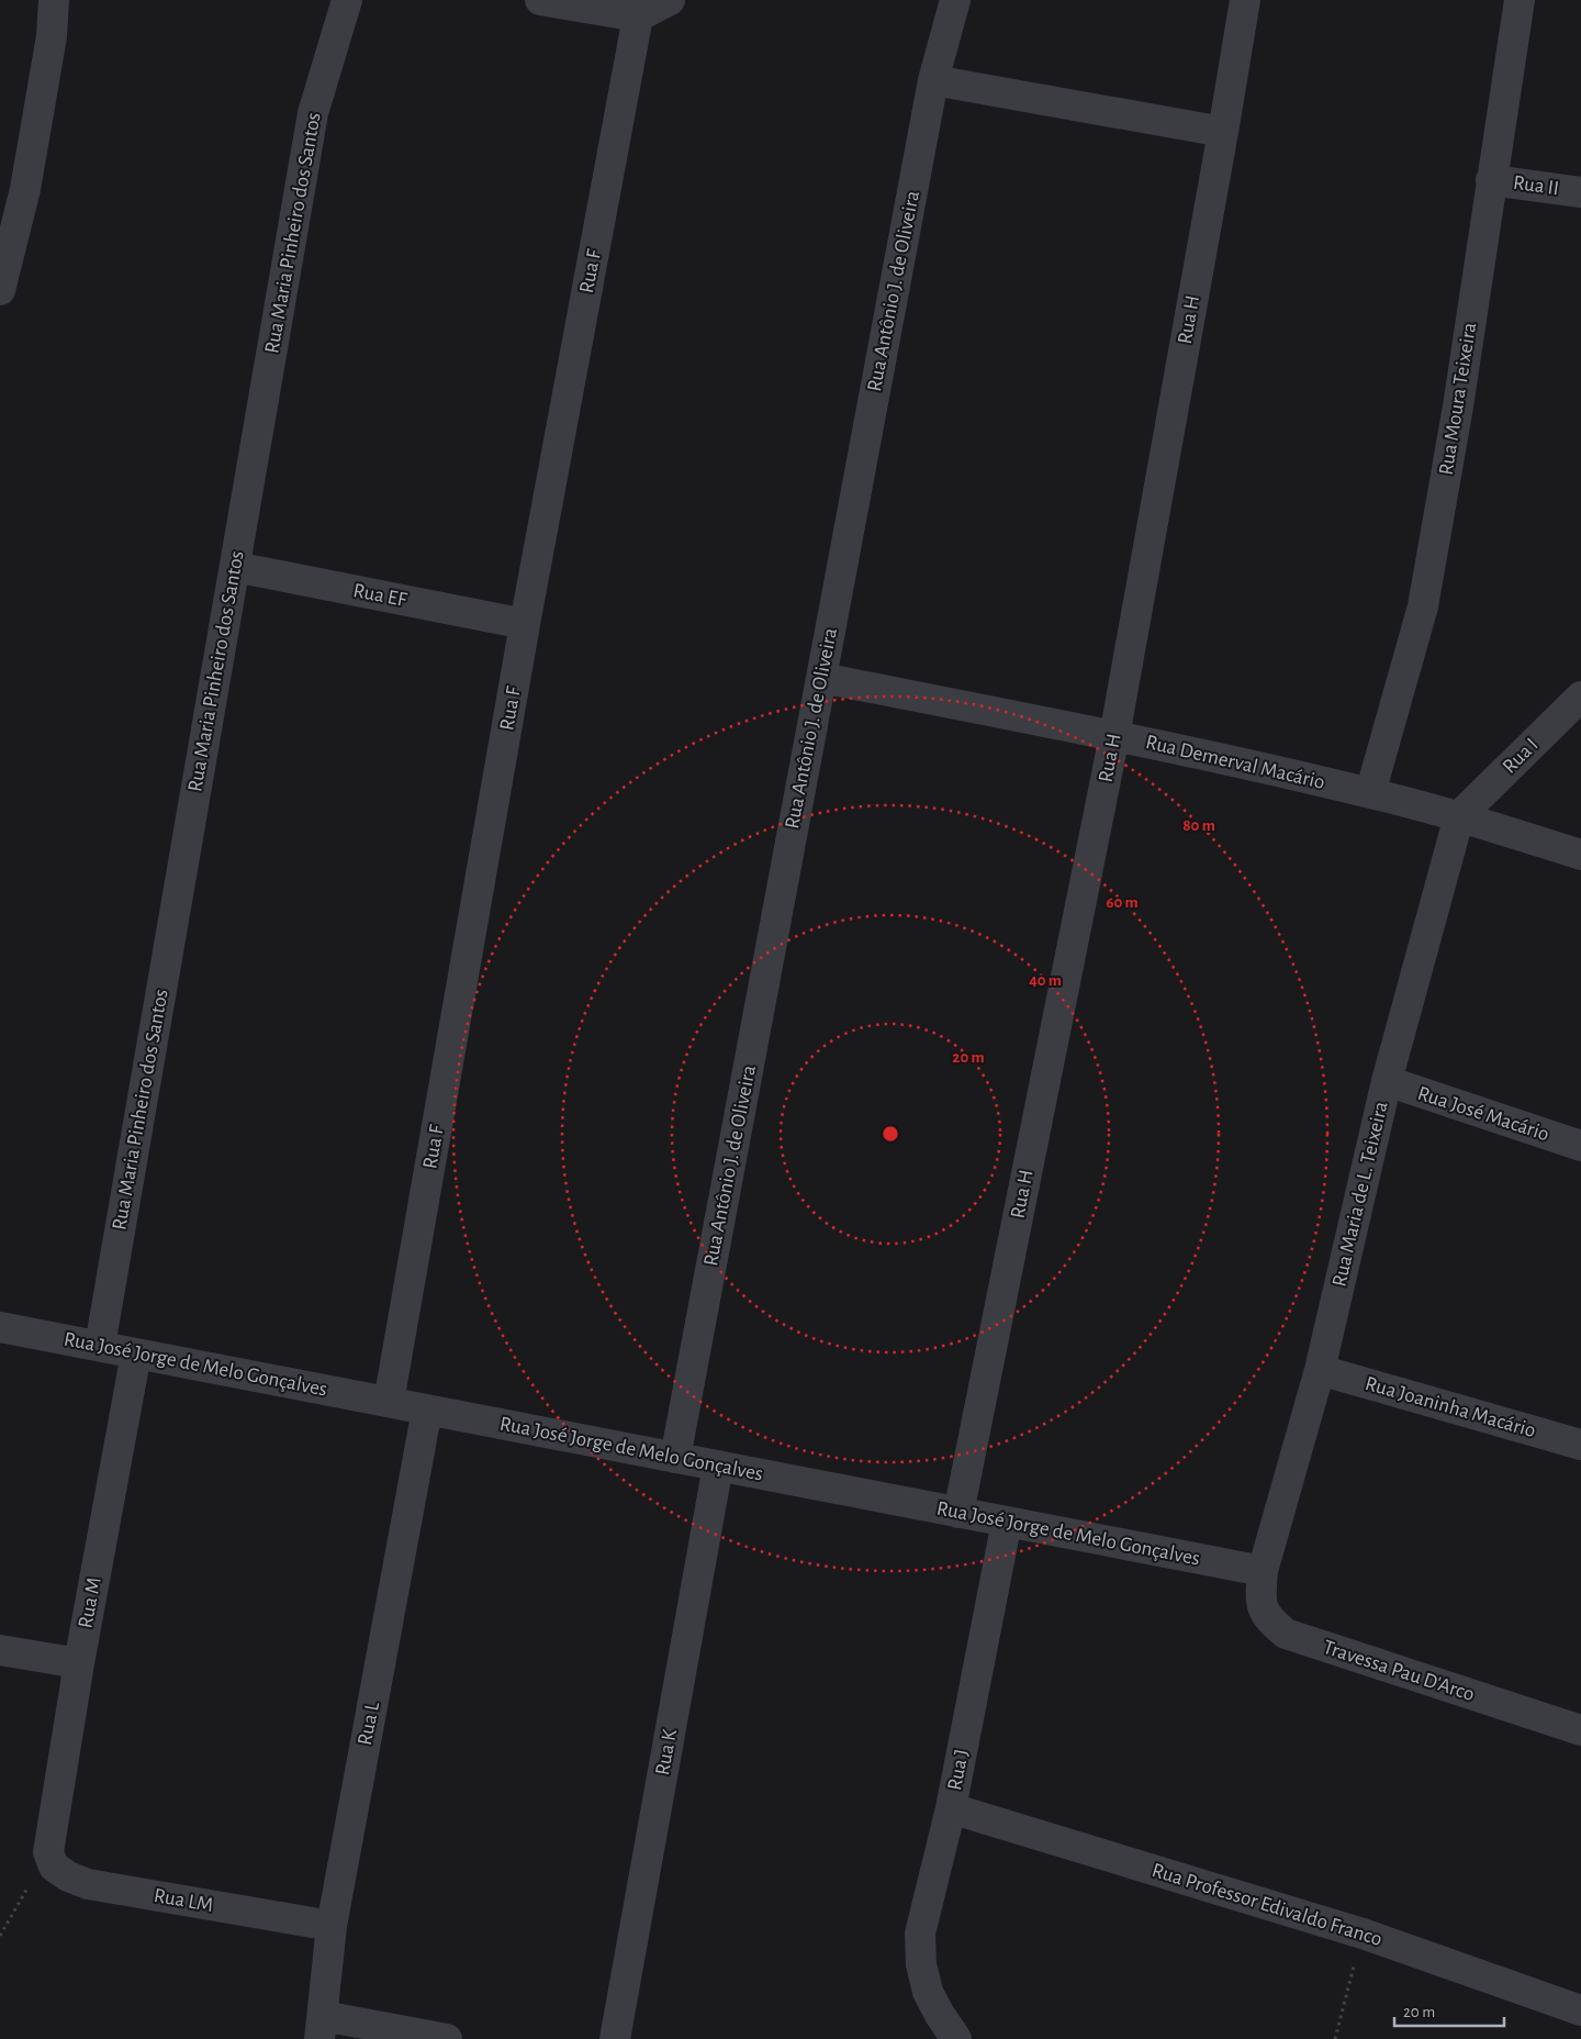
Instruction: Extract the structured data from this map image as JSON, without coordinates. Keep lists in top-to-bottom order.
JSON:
{
  "streets": {
    "street": [
      "Rua II",
      "Rua Maria Pinheiro dos Santos",
      "Rua F",
      "Rua Antônio J. de Oliveira",
      "Rua H",
      "Rua Moura Teixeira",
      "Rua EF",
      "Rua I",
      "Rua Demerval Macário",
      "Rua José Macário",
      "Rua Maria de L. Teixeira",
      "Rua José Jorge de Melo Gonçalves",
      "Rua Joaninha Macário",
      "Rua M",
      "Travessa Pau D'Arco",
      "Rua L",
      "Rua K",
      "Rua J",
      "Rua LM",
      "Rua Professor Edivaldo Franco"
    ]
  },
  "crossings": [
    ["Rua II", "Rua Moura Teixeira"],
    ["Rua Maria Pinheiro dos Santos", "Rua EF"],
    ["Rua Maria Pinheiro dos Santos", "Rua José Jorge de Melo Gonçalves"],
    ["Rua F", "Rua EF"],
    ["Rua F", "Rua José Jorge de Melo Gonçalves"],
    ["Rua Antônio J. de Oliveira", "Rua Demerval Macário"],
    ["Rua Antônio J. de Oliveira", "Rua José Jorge de Melo Gonçalves"],
    ["Rua H", "Rua Demerval Macário"],
    ["Rua H", "Rua José Jorge de Melo Gonçalves"],
    ["Rua Moura Teixeira", "Rua Demerval Macário"],
    ["Rua I", "Rua Demerval Macário"],
    ["Rua I", "Rua Maria de L. Teixeira"],
    ["Rua Demerval Macário", "Rua Maria de L. Teixeira"],
    ["Rua José Macário", "Rua Maria de L. Teixeira"],
    ["Rua Maria de L. Teixeira", "Rua José Jorge de Melo Gonçalves"],
    ["Rua Maria de L. Teixeira", "Rua Joaninha Macário"],
    ["Rua Maria de L. Teixeira", "Travessa Pau D'Arco"],
    ["Rua José Jorge de Melo Gonçalves", "Rua M"],
    ["Rua José Jorge de Melo Gonçalves", "Travessa Pau D'Arco"],
    ["Rua José Jorge de Melo Gonçalves", "Rua L"],
    ["Rua José Jorge de Melo Gonçalves", "Rua K"],
    ["Rua José Jorge de Melo Gonçalves", "Rua J"],
    ["Rua M", "Rua LM"],
    ["Rua L", "Rua LM"],
    ["Rua J", "Rua Professor Edivaldo Franco"]
  ],
  "scale_bar": "20 m",
  "rings": [
    "80 m",
    "60 m",
    "40 m",
    "20 m"
  ]
}
